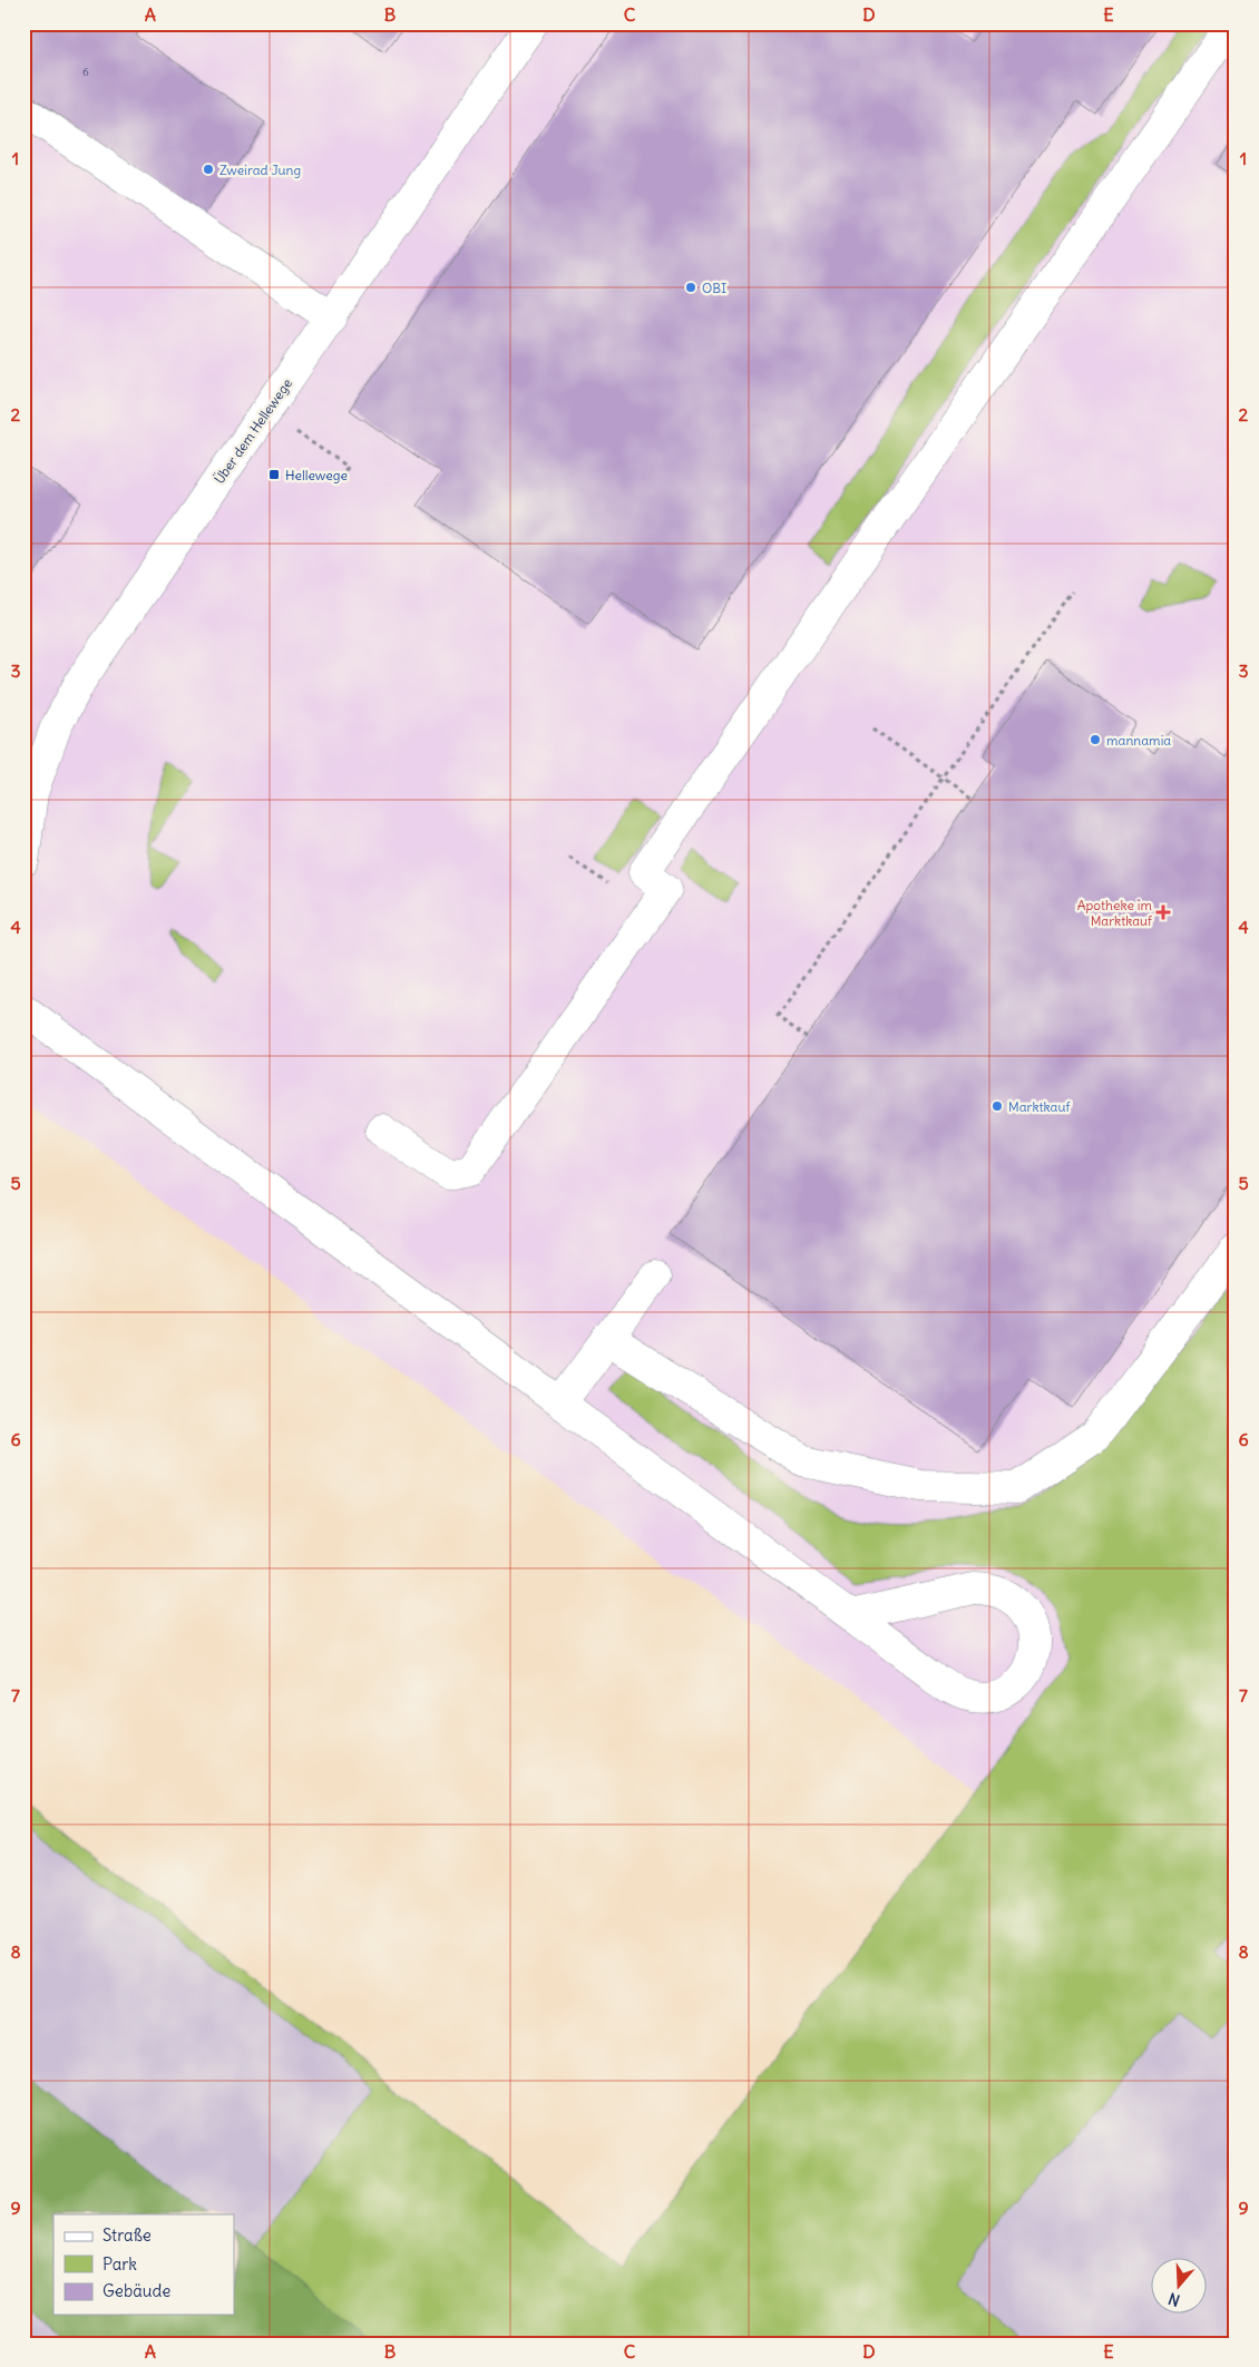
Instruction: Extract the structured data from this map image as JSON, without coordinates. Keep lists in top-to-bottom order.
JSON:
{
  "streets": {
    "street": ["Über dem Hellewege"]
  },
  "places": {
    "other": [
      "Zweirad Jung",
      "OBI",
      "mannamia",
      "Marktkauf"
    ],
    "transit": ["Hellewege"],
    "health": ["Apotheke im Marktkauf"]
  },
  "house_numbers": ["6"],
  "legend": ["Straße", "Park", "Gebäude"],
  "north": "bottom",
  "grid": {
    "columns": [
      "A",
      "B",
      "C",
      "D",
      "E"
    ],
    "rows": [
      "1",
      "2",
      "3",
      "4",
      "5",
      "6",
      "7",
      "8",
      "9"
    ]
  }
}
